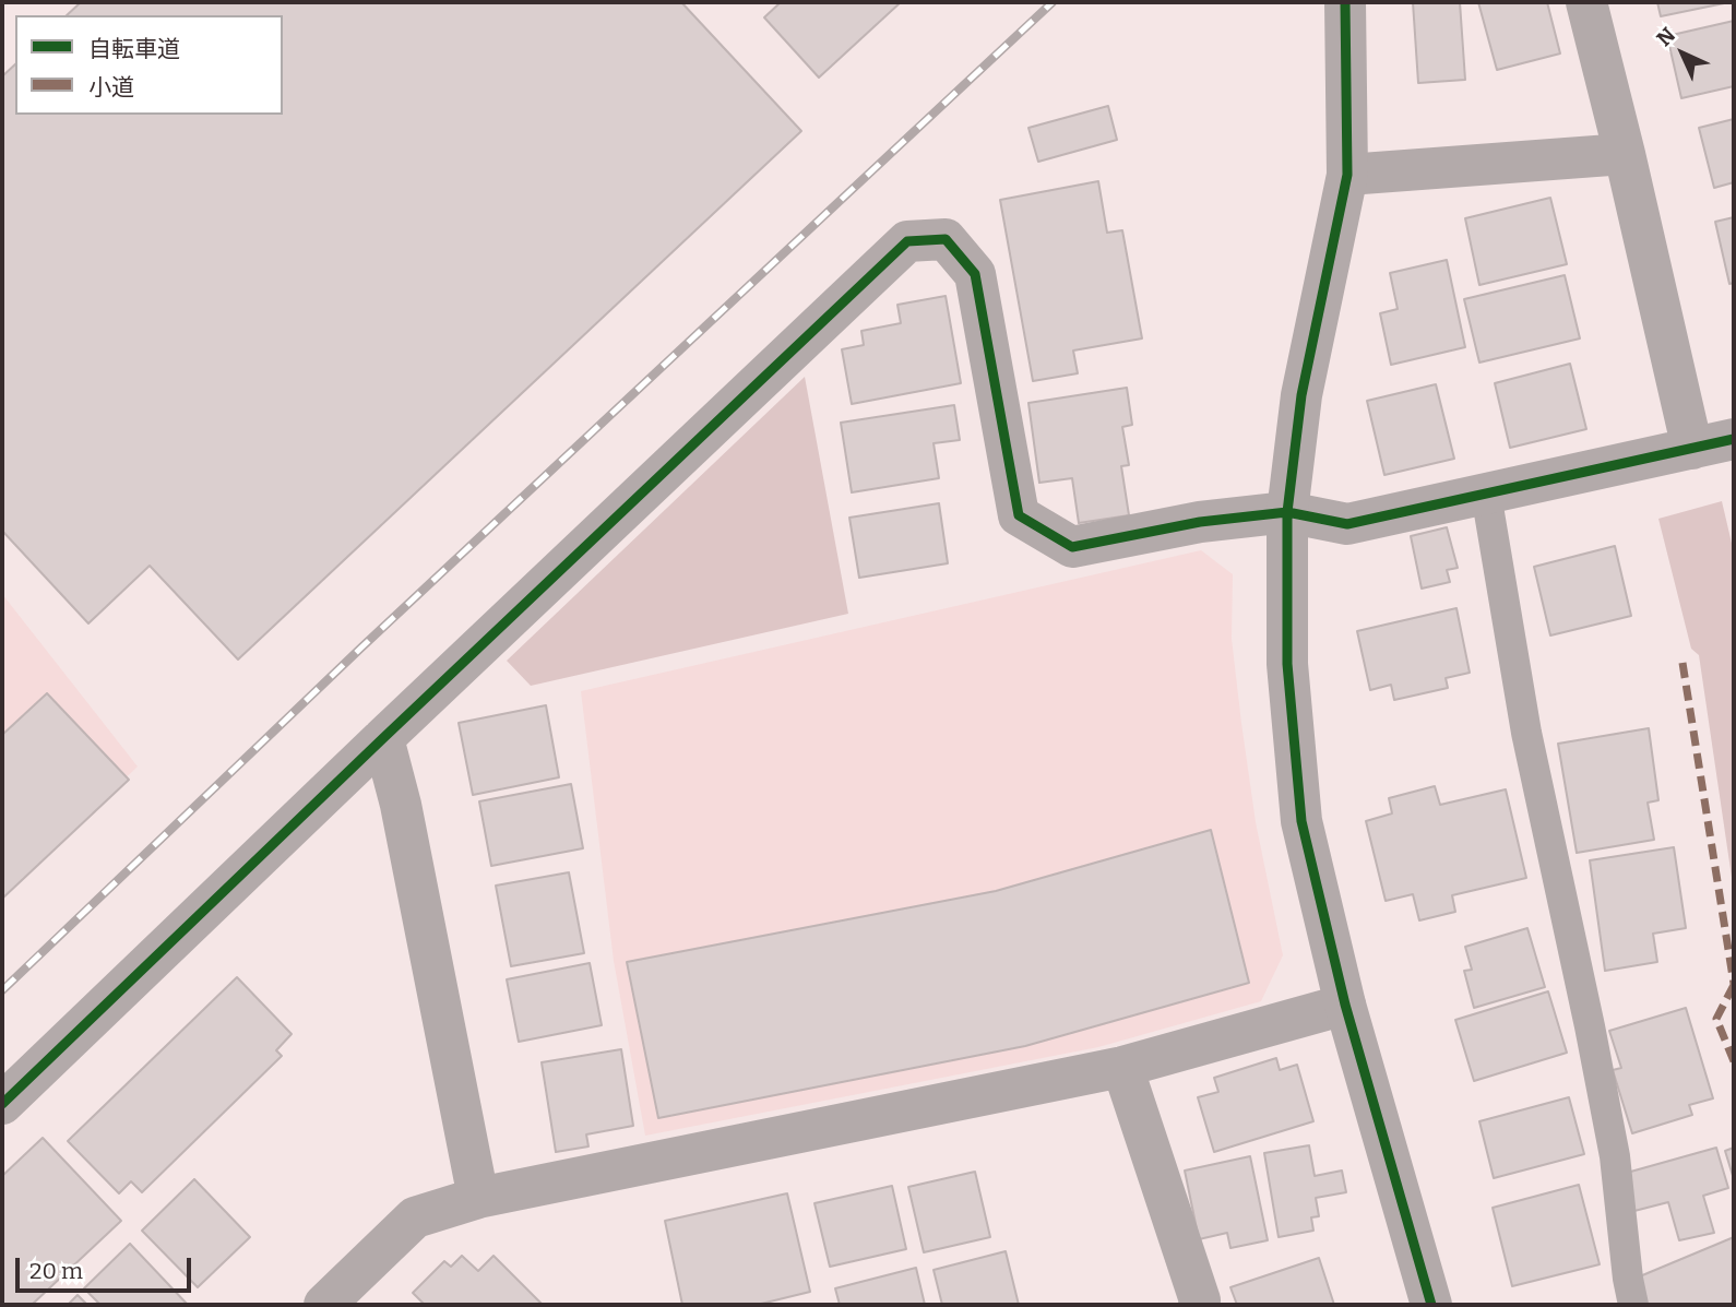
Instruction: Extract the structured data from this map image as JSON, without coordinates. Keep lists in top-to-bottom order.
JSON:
{
  "legend": ["自転車道", "小道"],
  "scale_bar": "20 m",
  "north": "top left"
}
